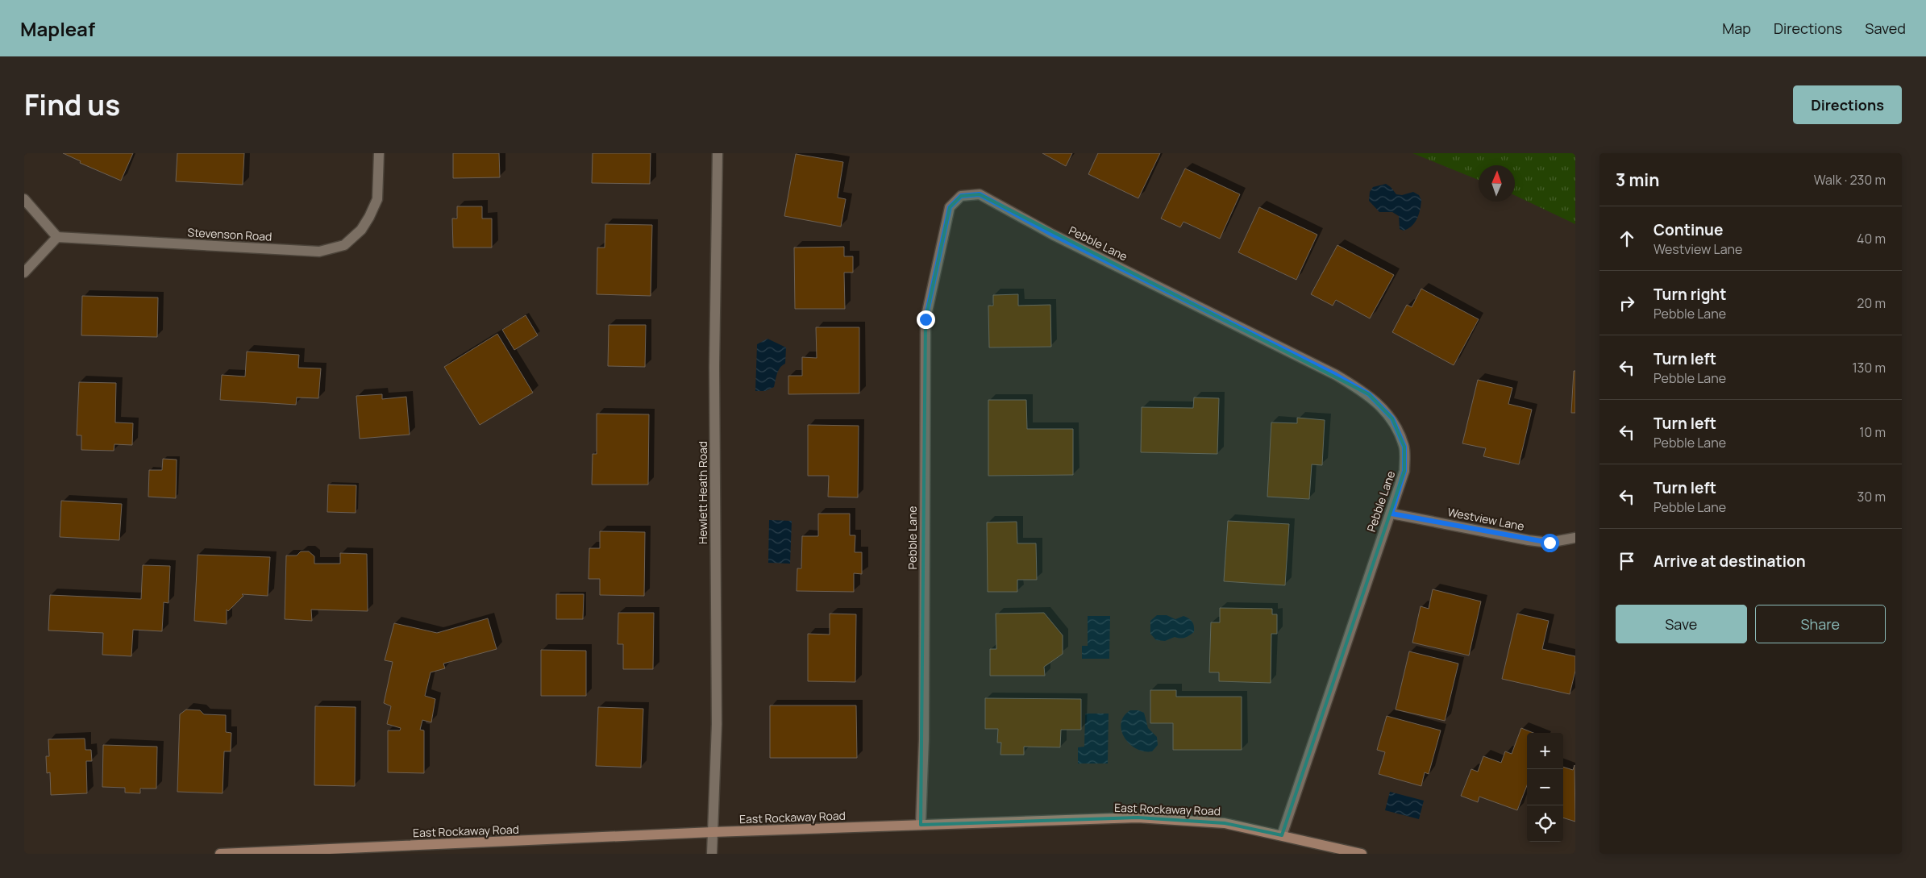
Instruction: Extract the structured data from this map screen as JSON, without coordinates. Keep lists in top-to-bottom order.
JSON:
{
  "streets": {
    "main road": ["East Rockaway Road"],
    "street": [
      "Stevenson Road",
      "Pebble Lane",
      "Hewlett Heath Road",
      "Westview Lane"
    ]
  },
  "crossings": [
    ["Pebble Lane", "Westview Lane"],
    ["Pebble Lane", "East Rockaway Road"],
    ["Hewlett Heath Road", "East Rockaway Road"]
  ],
  "north": "top",
  "page": {
    "header": "Mapleaf",
    "nav": ["Map", "Directions", "Saved"],
    "title": "Find us",
    "buttons": [
      "Directions",
      ["Save", "Share"]
    ],
    "heading": ["3 min", "Walk · 230 m"],
    "list": [
      ["Continue", "Westview Lane", "40 m"],
      ["Turn right", "Pebble Lane", "20 m"],
      ["Turn left", "Pebble Lane", "130 m"],
      ["Turn left", "Pebble Lane", "10 m"],
      ["Turn left", "Pebble Lane", "30 m"],
      "Arrive at destination"
    ],
    "map_buttons": ["+", "−"]
  }
}
